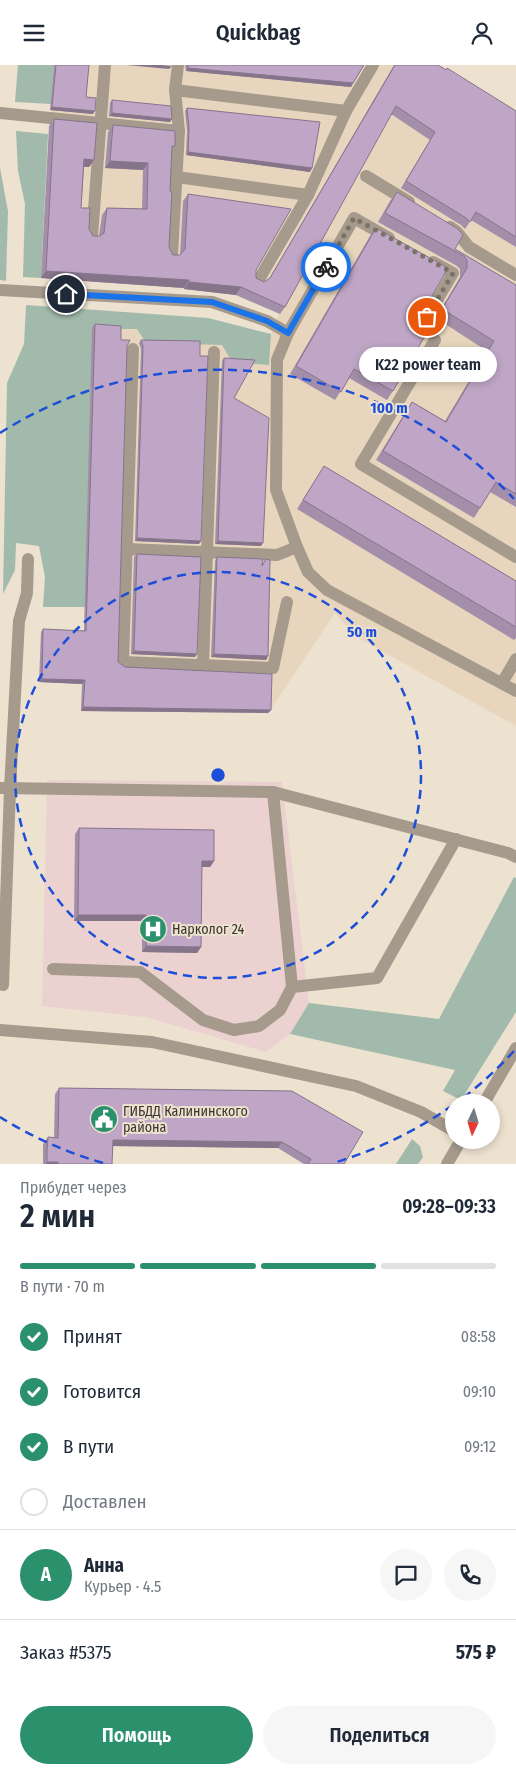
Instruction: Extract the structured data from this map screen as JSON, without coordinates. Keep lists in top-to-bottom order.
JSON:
{
  "places": {
    "other": ["K22 power team"],
    "hospital": ["Нарколог 24"],
    "public building": ["ГИБДД Калининского района"]
  },
  "north": "bottom",
  "page": {
    "header": "Quickbag",
    "bubble": "K22 power team",
    "heading": ["2 мин", "Прибудет через", "09:28–09:33"],
    "panel": [
      "Анна",
      "Курьер · 4.5",
      "Заказ #5375",
      "575 ₽"
    ],
    "bar": "В пути · 70 m",
    "list": [
      ["Принят", "08:58"],
      ["Готовится", "09:10"],
      ["В пути", "09:12"],
      "Доставлен"
    ],
    "round": "А",
    "buttons": ["Помощь", "Поделиться"]
  },
  "rings": ["100 m", "50 m"]
}
